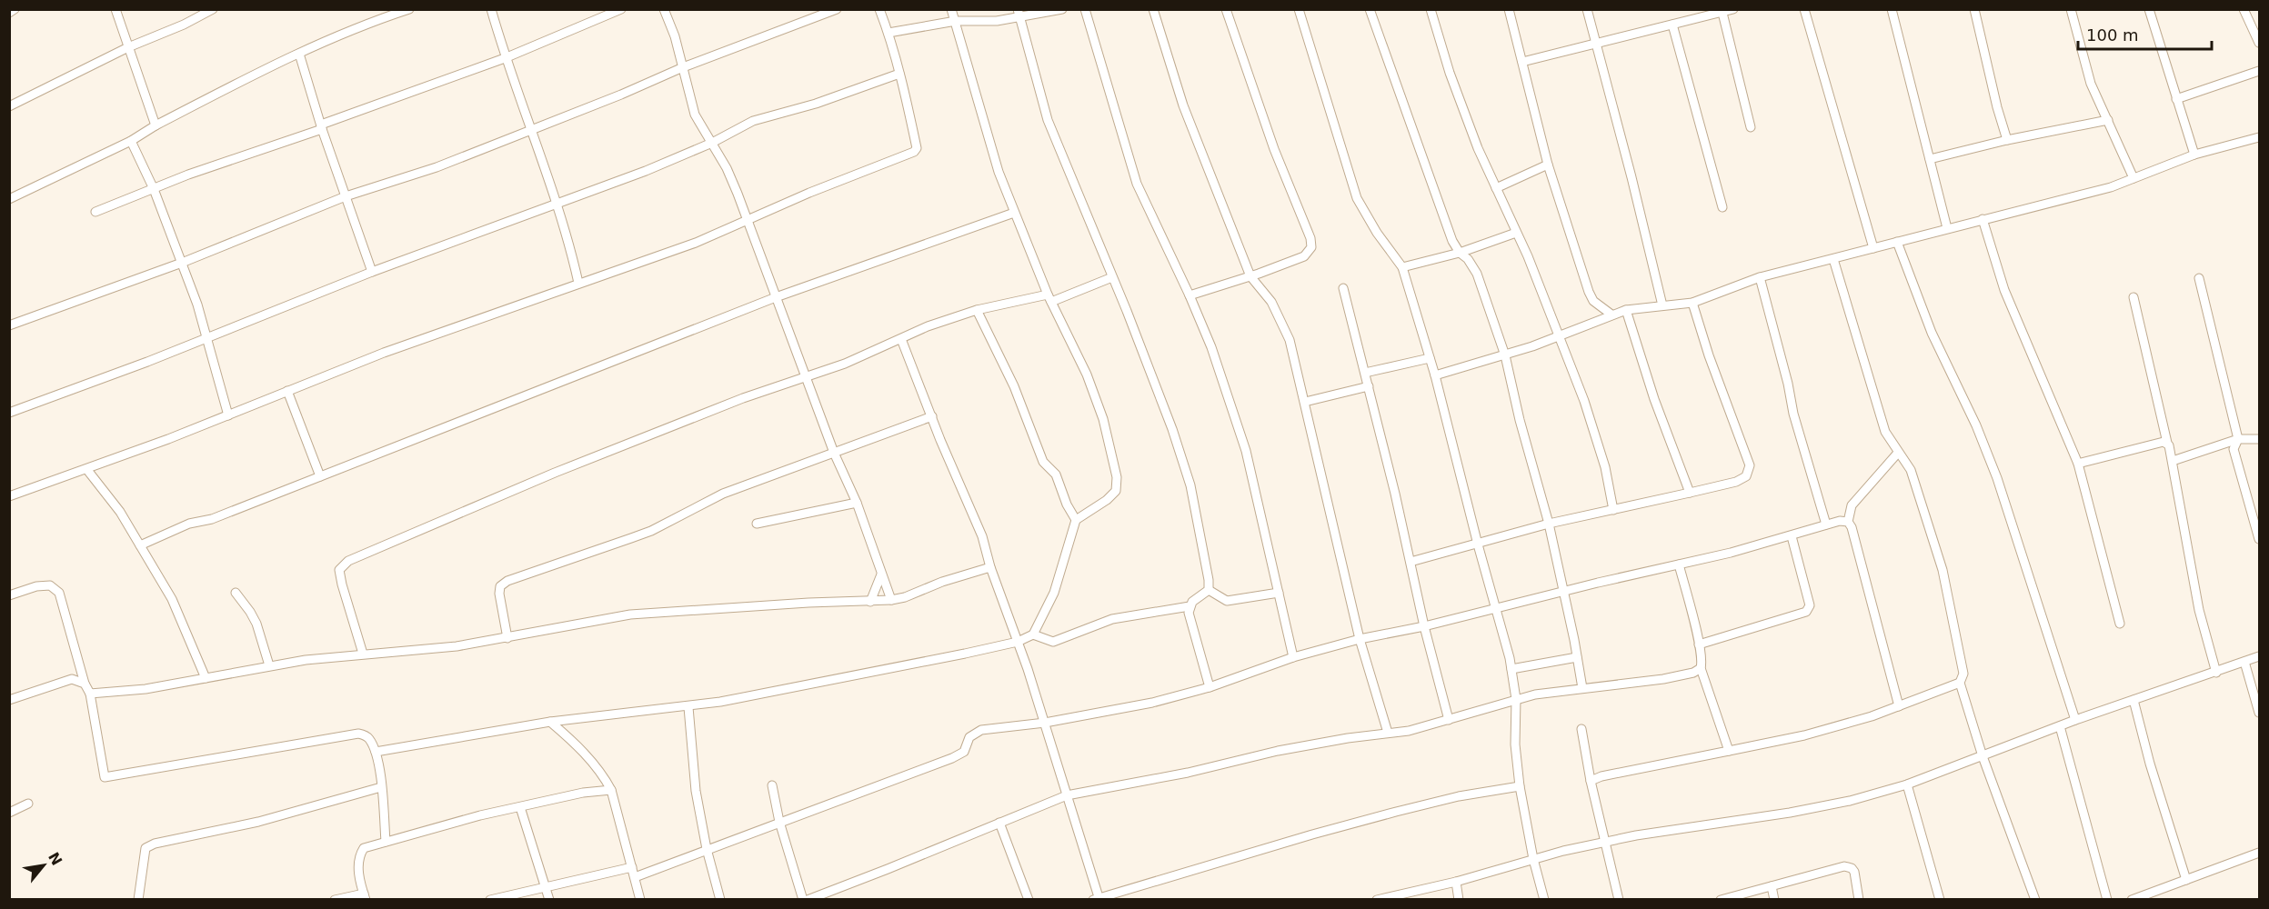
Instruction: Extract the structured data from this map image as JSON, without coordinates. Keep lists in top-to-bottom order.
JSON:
{
  "scale_bar": "100 m",
  "north": "top right"
}
